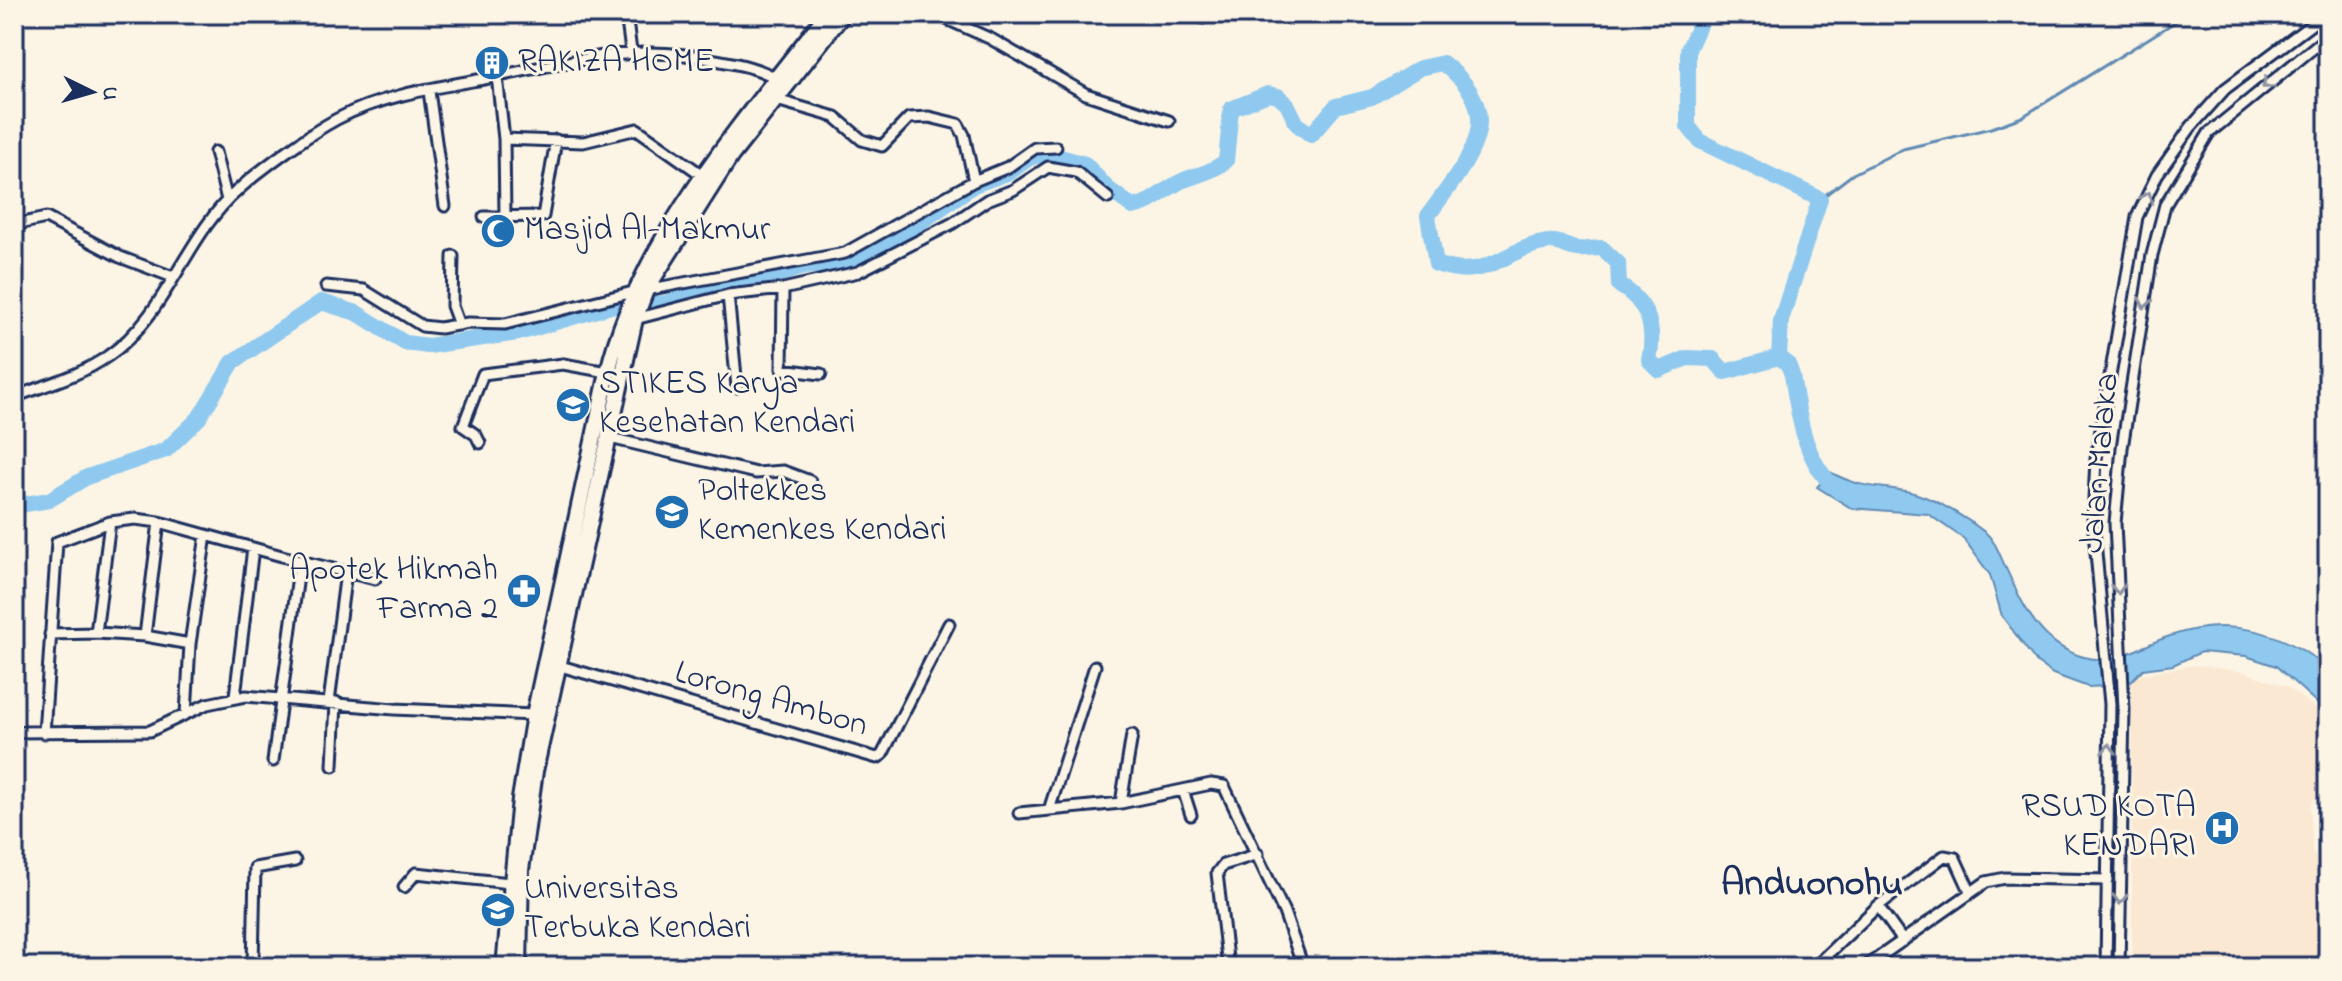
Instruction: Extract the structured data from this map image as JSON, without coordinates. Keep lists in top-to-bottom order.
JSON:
{
  "streets": {
    "street": ["Jalan Malaka", "Lorong Ambon"]
  },
  "districts": ["Anduonohu"],
  "places": {
    "building": ["RAKIZA HOME"],
    "mosque": ["Masjid Al-Makmur"],
    "school or university": ["STIKES Karya Kesehatan Kendari", "Poltekkes Kemenkes Kendari", "Universitas Terbuka Kendari"],
    "pharmacy": ["Apotek Hikmah Farma 2"],
    "hospital": ["RSUD KOTA KENDARI"]
  },
  "north": "right"
}
